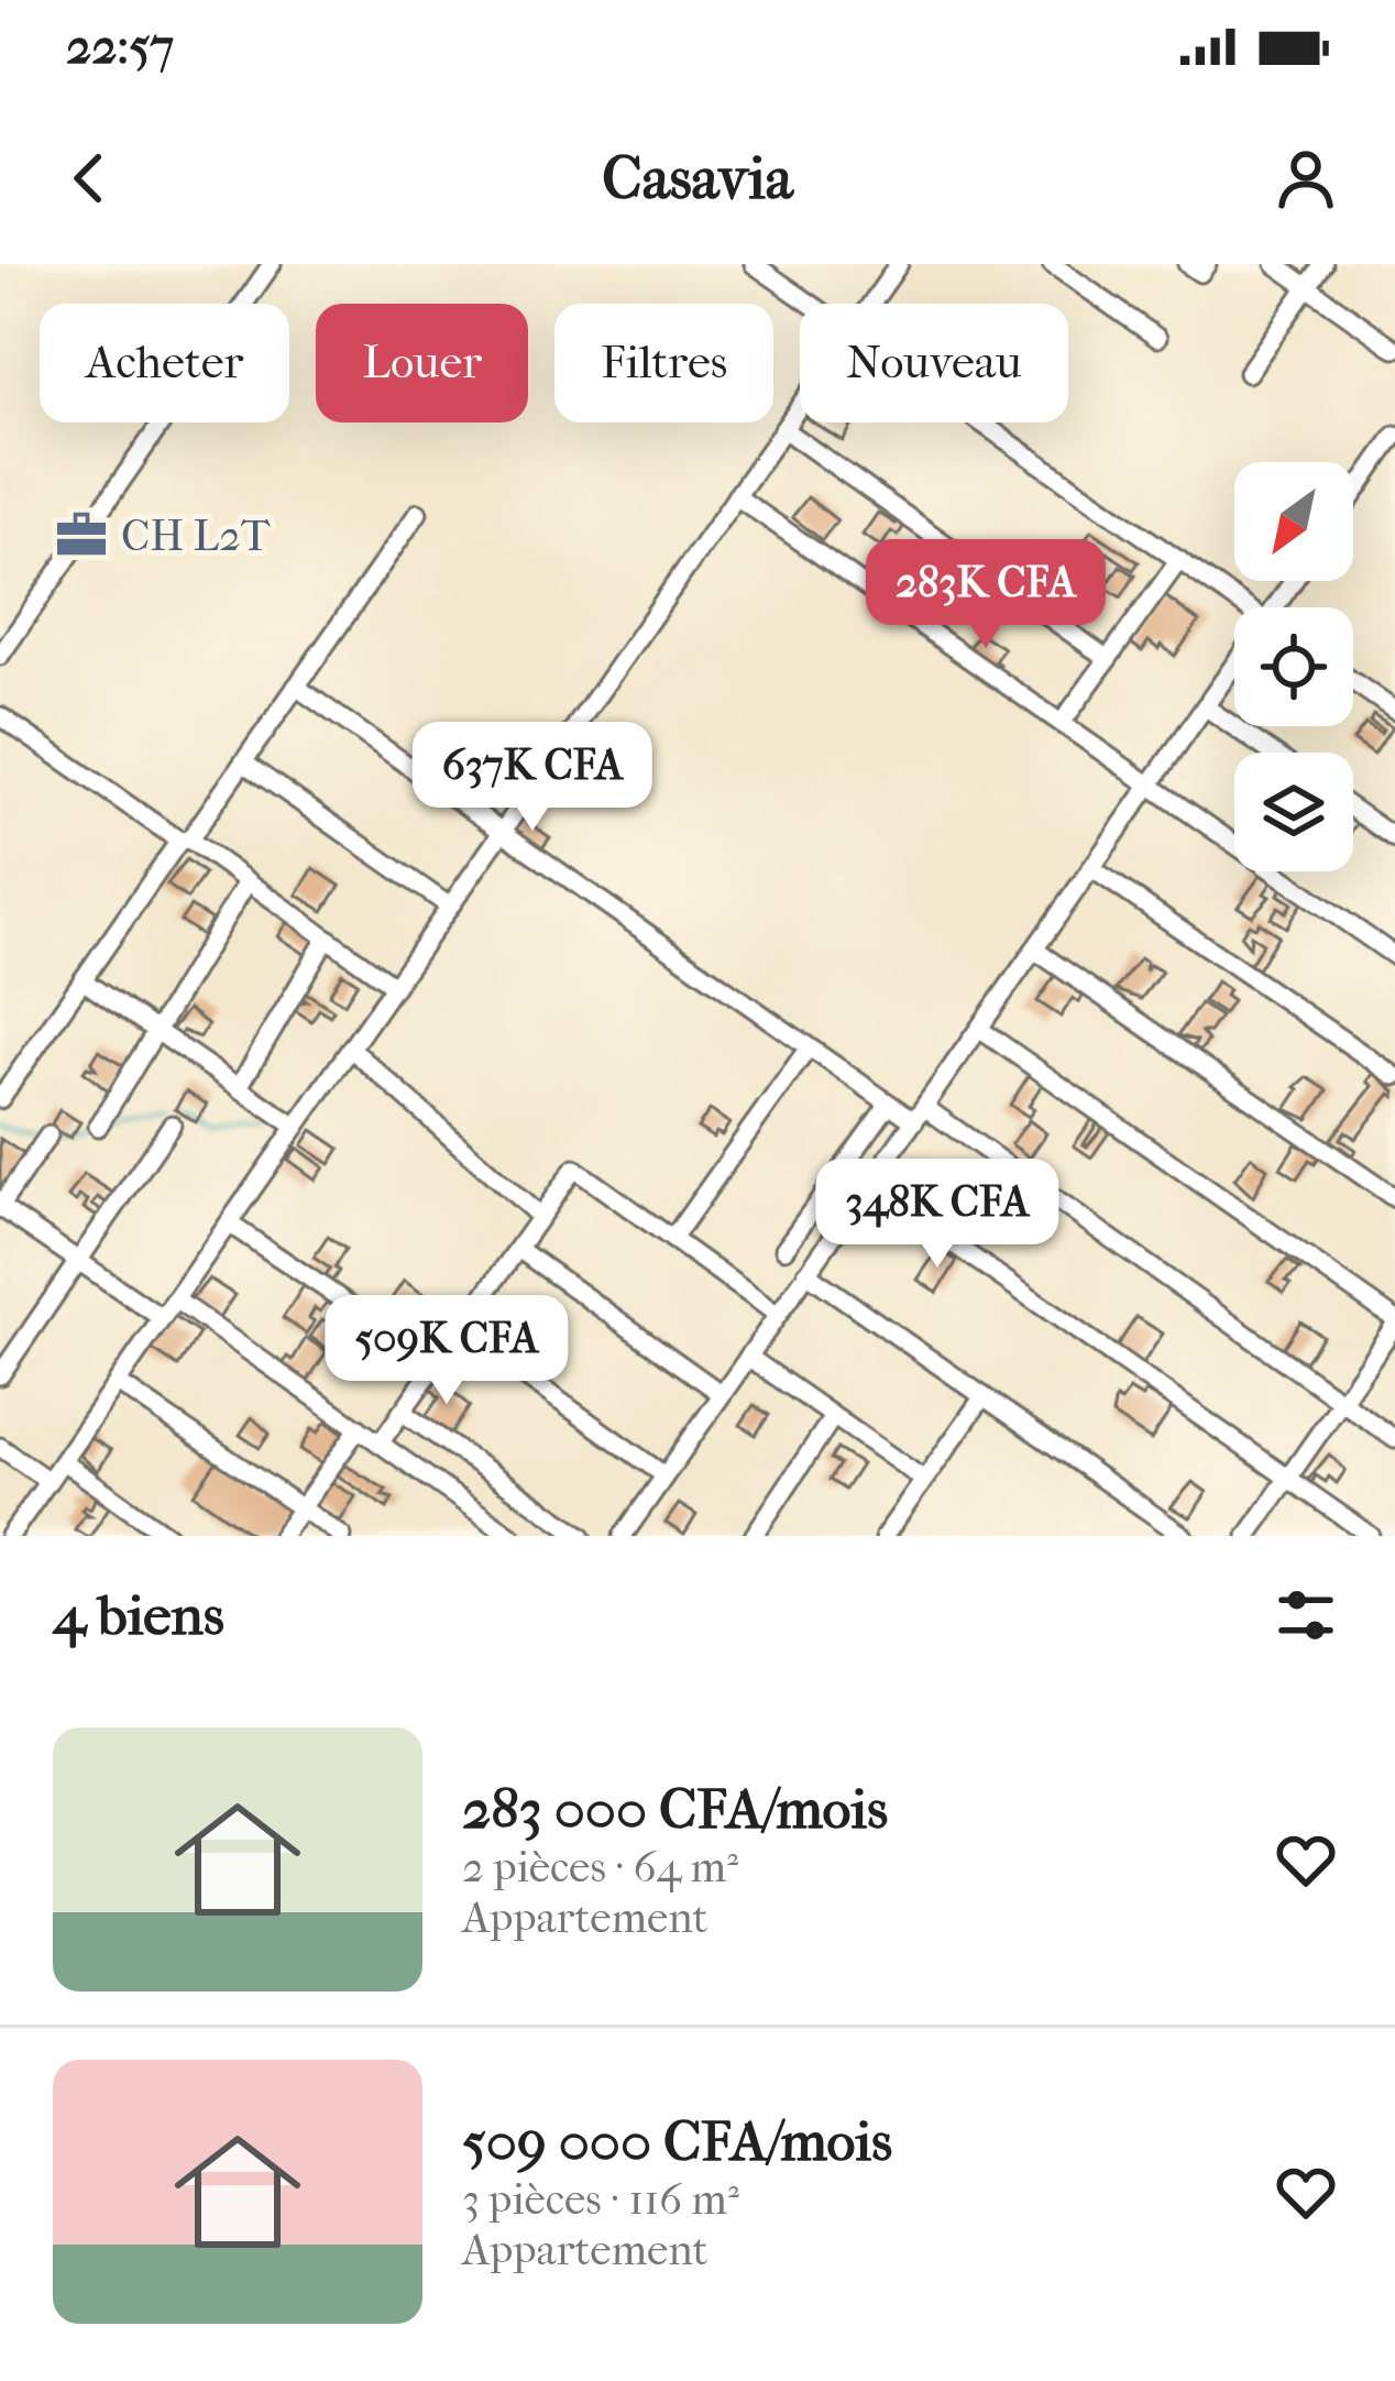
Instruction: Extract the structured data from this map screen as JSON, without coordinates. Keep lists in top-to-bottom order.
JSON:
{
  "places": {
    "office": ["CH L2T"]
  },
  "north": "bottom left",
  "page": {
    "status": "22:57",
    "header": "Casavia",
    "chip": [
      "Acheter",
      "Louer",
      "Filtres",
      "Nouveau"
    ],
    "price": [
      "283K CFA",
      "637K CFA",
      "348K CFA",
      "509K CFA"
    ],
    "heading": "4 biens",
    "list": [
      {
        "name": "283 000 CFA/mois",
        "note": "2 pièces · 64 m² · Appartement"
      },
      {
        "name": "509 000 CFA/mois",
        "note": "3 pièces · 116 m² · Appartement"
      }
    ]
  }
}
